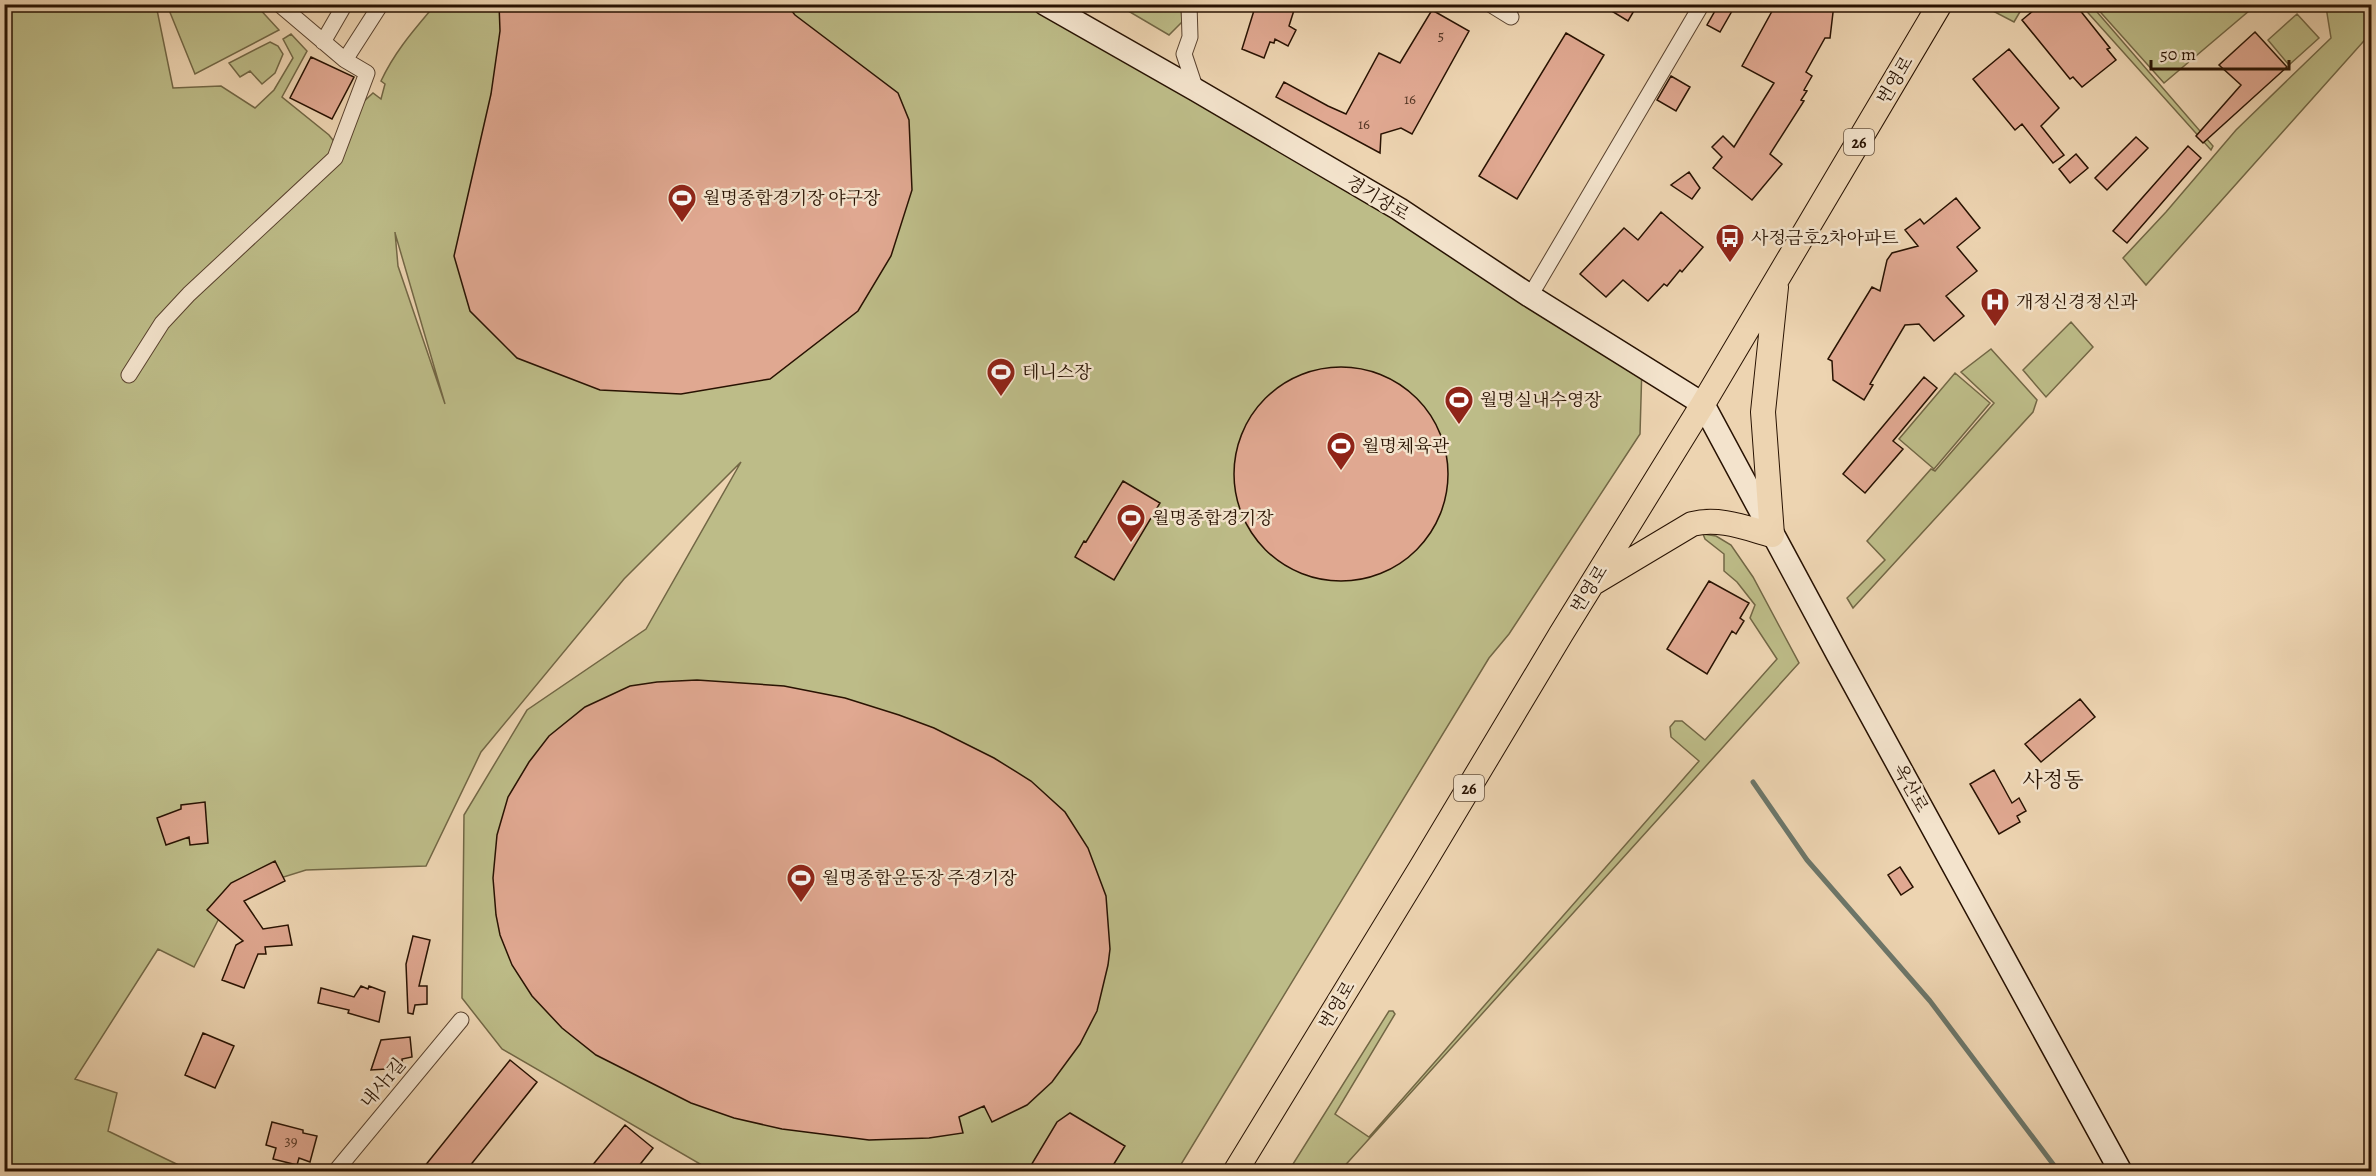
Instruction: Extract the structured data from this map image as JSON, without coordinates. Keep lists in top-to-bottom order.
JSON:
{
  "streets": {
    "main road": [
      "번영로",
      "26",
      "경기장로",
      "옥산로"
    ],
    "street": ["내사1길"]
  },
  "crossings": [
    ["번영로", "경기장로"],
    ["번영로", "옥산로"],
    ["경기장로", "옥산로"]
  ],
  "districts": ["사정동"],
  "places": {
    "sports": [
      "월명종합경기장 야구장",
      "테니스장",
      "월명실내수영장",
      "월명체육관",
      "월명종합경기장",
      "월명종합운동장 주경기장"
    ],
    "bus stop": ["사정금호2차아파트"],
    "hospital": ["개정신경정신과"]
  },
  "house_numbers": [
    "5",
    "16",
    "16",
    "39"
  ],
  "scale_bar": "50 m"
}
